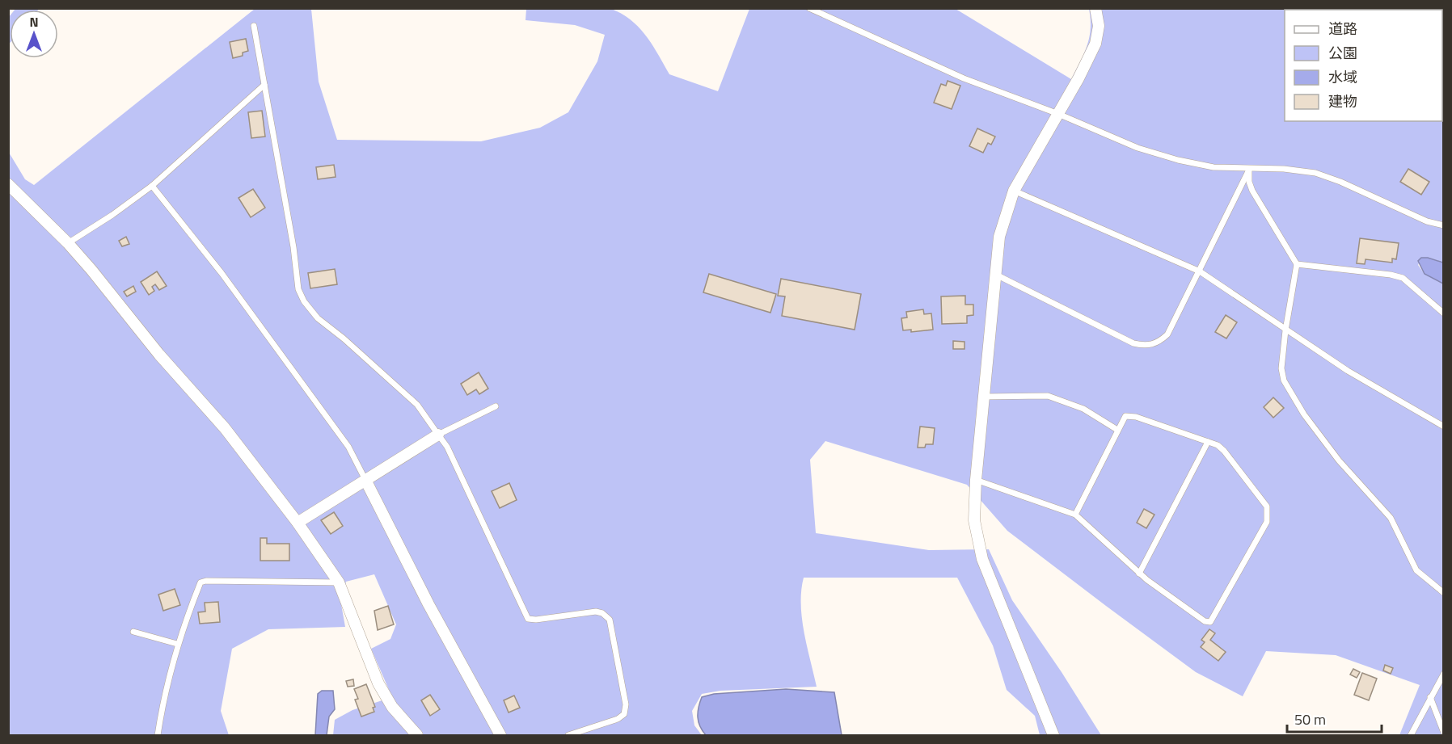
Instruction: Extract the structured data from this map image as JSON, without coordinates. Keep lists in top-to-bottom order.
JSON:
{
  "legend": [
    "道路",
    "公園",
    "水域",
    "建物"
  ],
  "scale_bar": "50 m",
  "north": "top"
}
